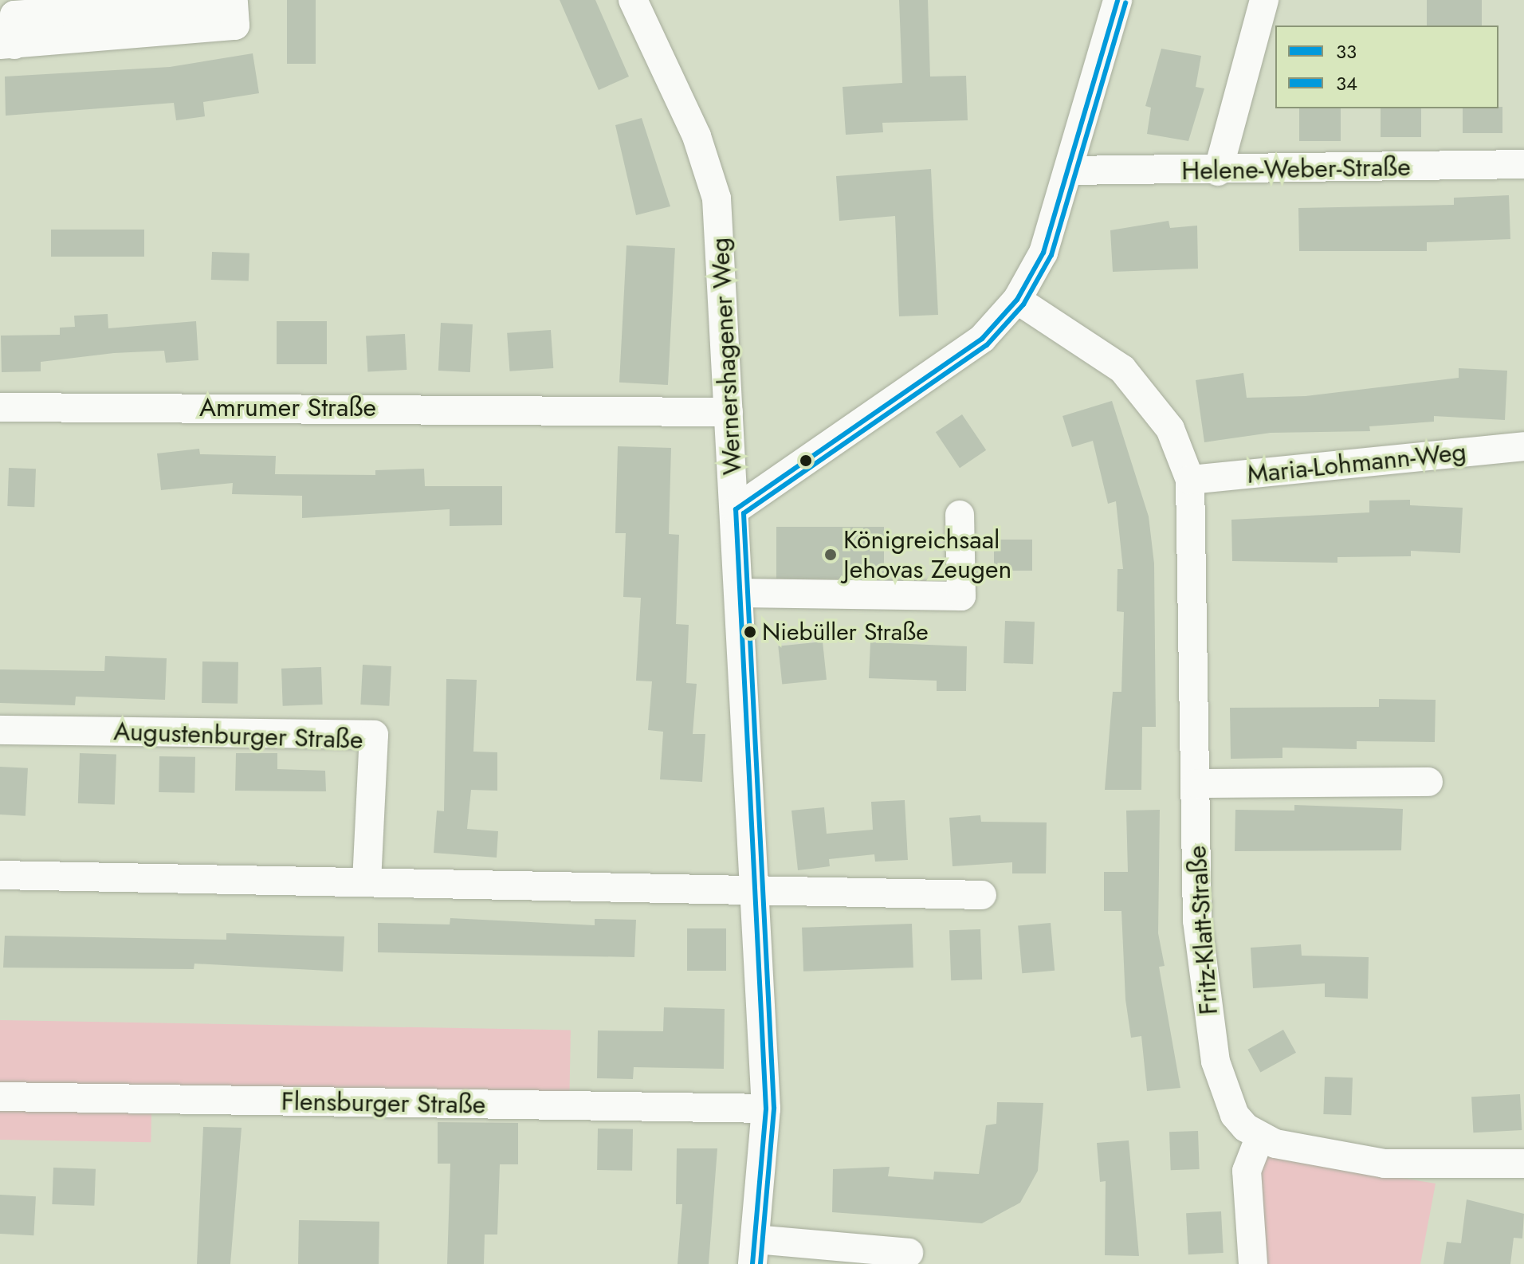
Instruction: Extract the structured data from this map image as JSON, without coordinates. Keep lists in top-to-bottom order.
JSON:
{
  "streets": {
    "street": [
      "Helene-Weber-Straße",
      "Wernershagener Weg",
      "Amrumer Straße",
      "Maria-Lohmann-Weg",
      "Augustenburger Straße",
      "Fritz-Klatt-Straße",
      "Flensburger Straße"
    ]
  },
  "crossings": [
    ["Wernershagener Weg", "Amrumer Straße"],
    ["Wernershagener Weg", "Flensburger Straße"],
    ["Maria-Lohmann-Weg", "Fritz-Klatt-Straße"]
  ],
  "places": ["Königreichsaal Jehovas Zeugen", "Niebüller Straße"],
  "lines": ["transit line 33", "transit line 34"],
  "legend": ["33", "34"]
}
